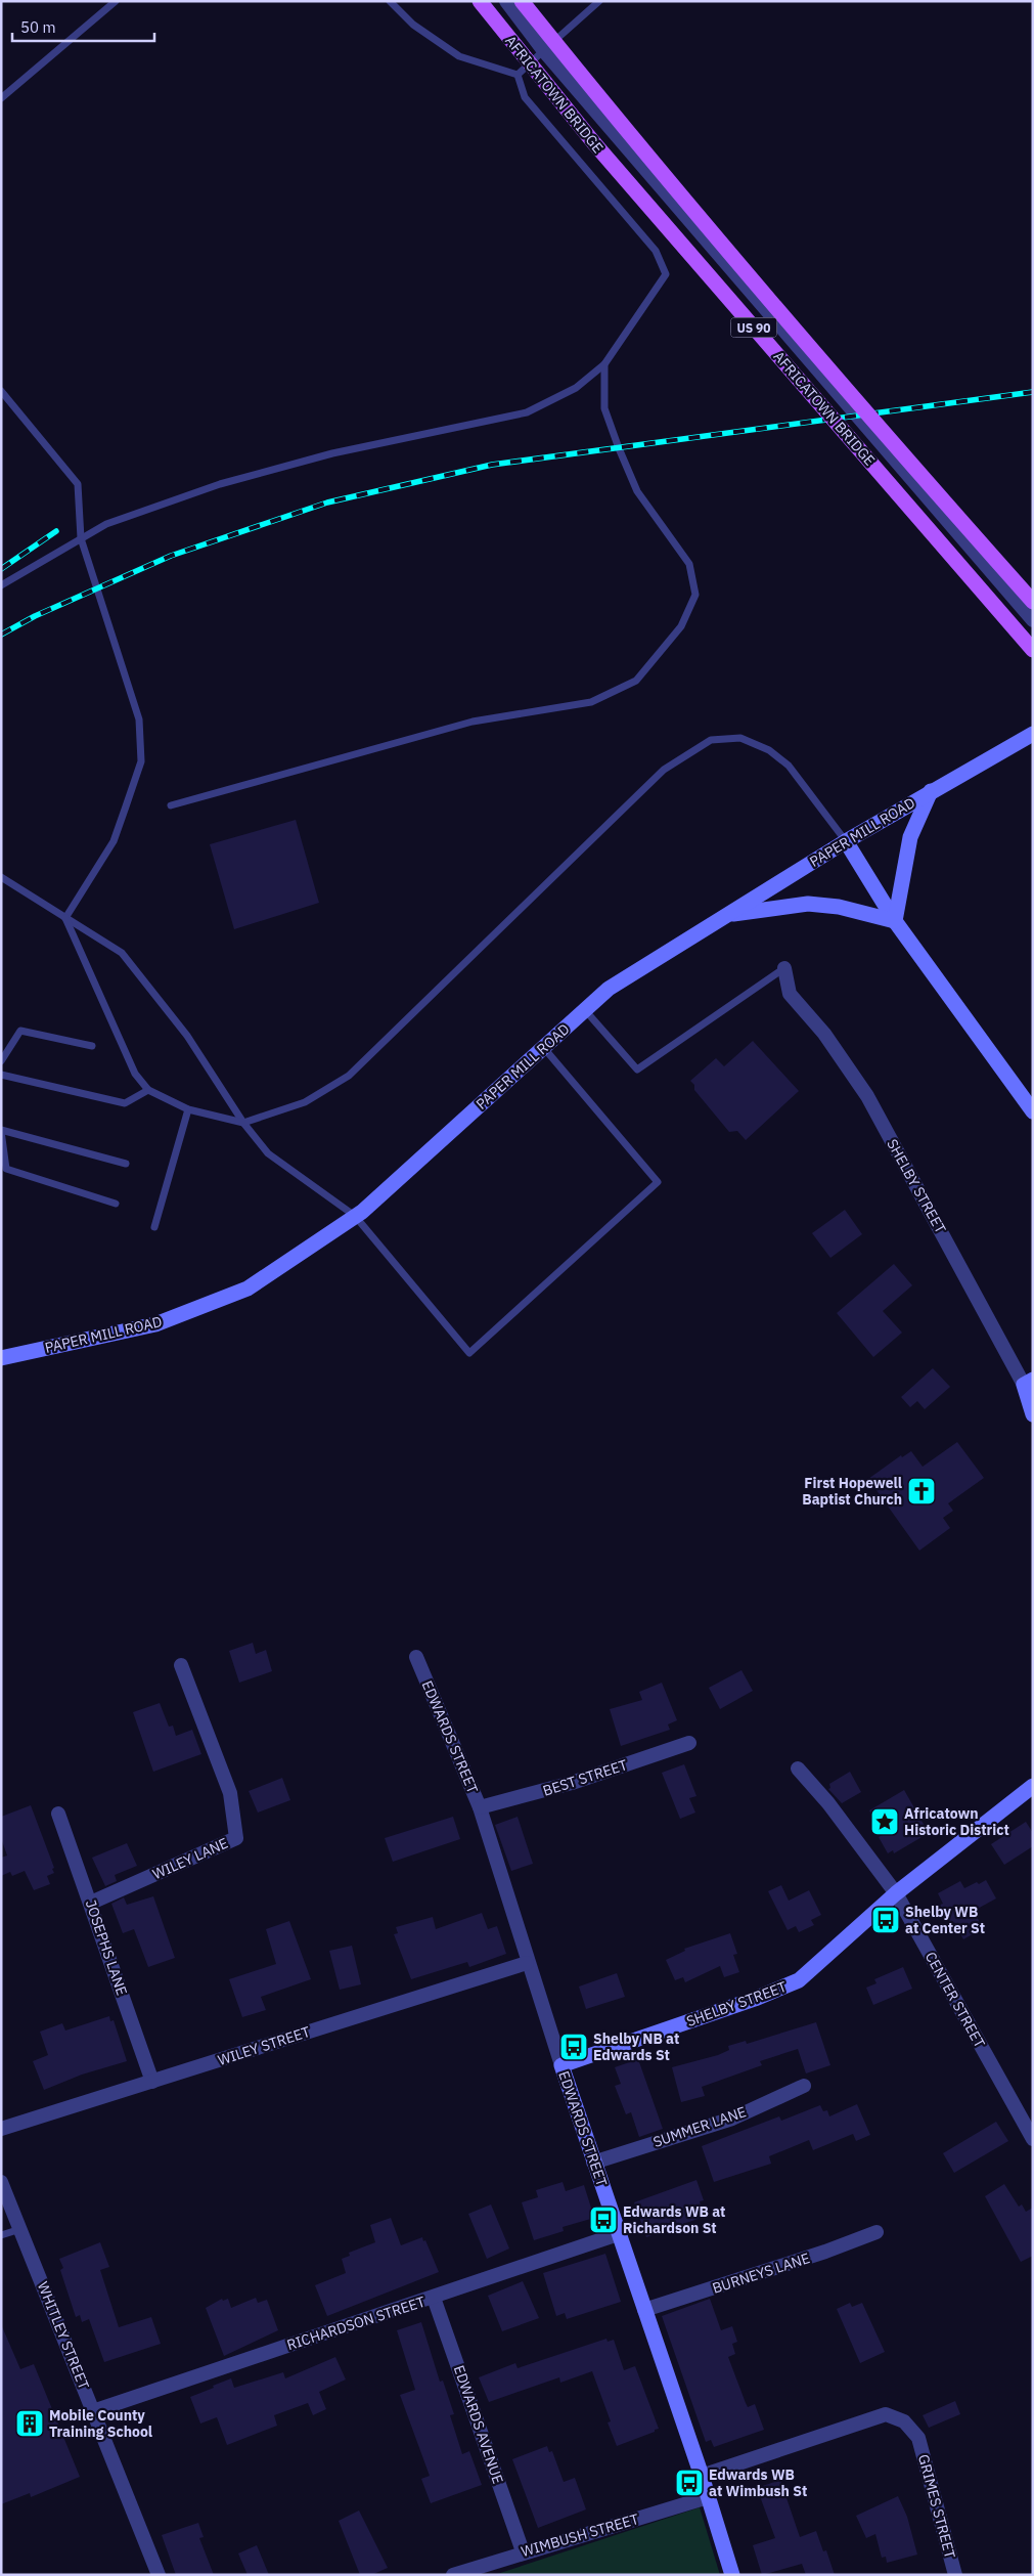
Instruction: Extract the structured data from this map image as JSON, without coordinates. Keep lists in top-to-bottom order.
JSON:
{
  "streets": {
    "main road": ["AFRICATOWN BRIDGE", "US 90"],
    "street": [
      "PAPER MILL ROAD",
      "SHELBY STREET",
      "EDWARDS STREET",
      "BEST STREET",
      "WILEY LANE",
      "JOSEPHS LANE",
      "CENTER STREET",
      "WILEY STREET",
      "SUMMER LANE",
      "BURNEYS LANE",
      "RICHARDSON STREET",
      "WHITLEY STREET",
      "EDWARDS AVENUE",
      "GRIMES STREET",
      "WIMBUSH STREET"
    ]
  },
  "crossings": [
    ["SHELBY STREET", "EDWARDS STREET"],
    ["SHELBY STREET", "CENTER STREET"],
    ["EDWARDS STREET", "BEST STREET"],
    ["EDWARDS STREET", "WILEY STREET"],
    ["EDWARDS STREET", "SUMMER LANE"],
    ["EDWARDS STREET", "BURNEYS LANE"],
    ["EDWARDS STREET", "RICHARDSON STREET"],
    ["EDWARDS STREET", "GRIMES STREET"],
    ["EDWARDS STREET", "WIMBUSH STREET"],
    ["WILEY LANE", "JOSEPHS LANE"],
    ["JOSEPHS LANE", "WILEY STREET"],
    ["RICHARDSON STREET", "WHITLEY STREET"],
    ["RICHARDSON STREET", "EDWARDS AVENUE"],
    ["EDWARDS AVENUE", "WIMBUSH STREET"]
  ],
  "places": {
    "church": ["First Hopewell Baptist Church"],
    "place": ["Africatown Historic District"],
    "bus stop": [
      "Shelby WB at Center St",
      "Shelby NB at Edwards St",
      "Edwards WB at Richardson St",
      "Edwards WB at Wimbush St"
    ],
    "building": ["Mobile County Training School"]
  },
  "scale_bar": "50 m"
}
